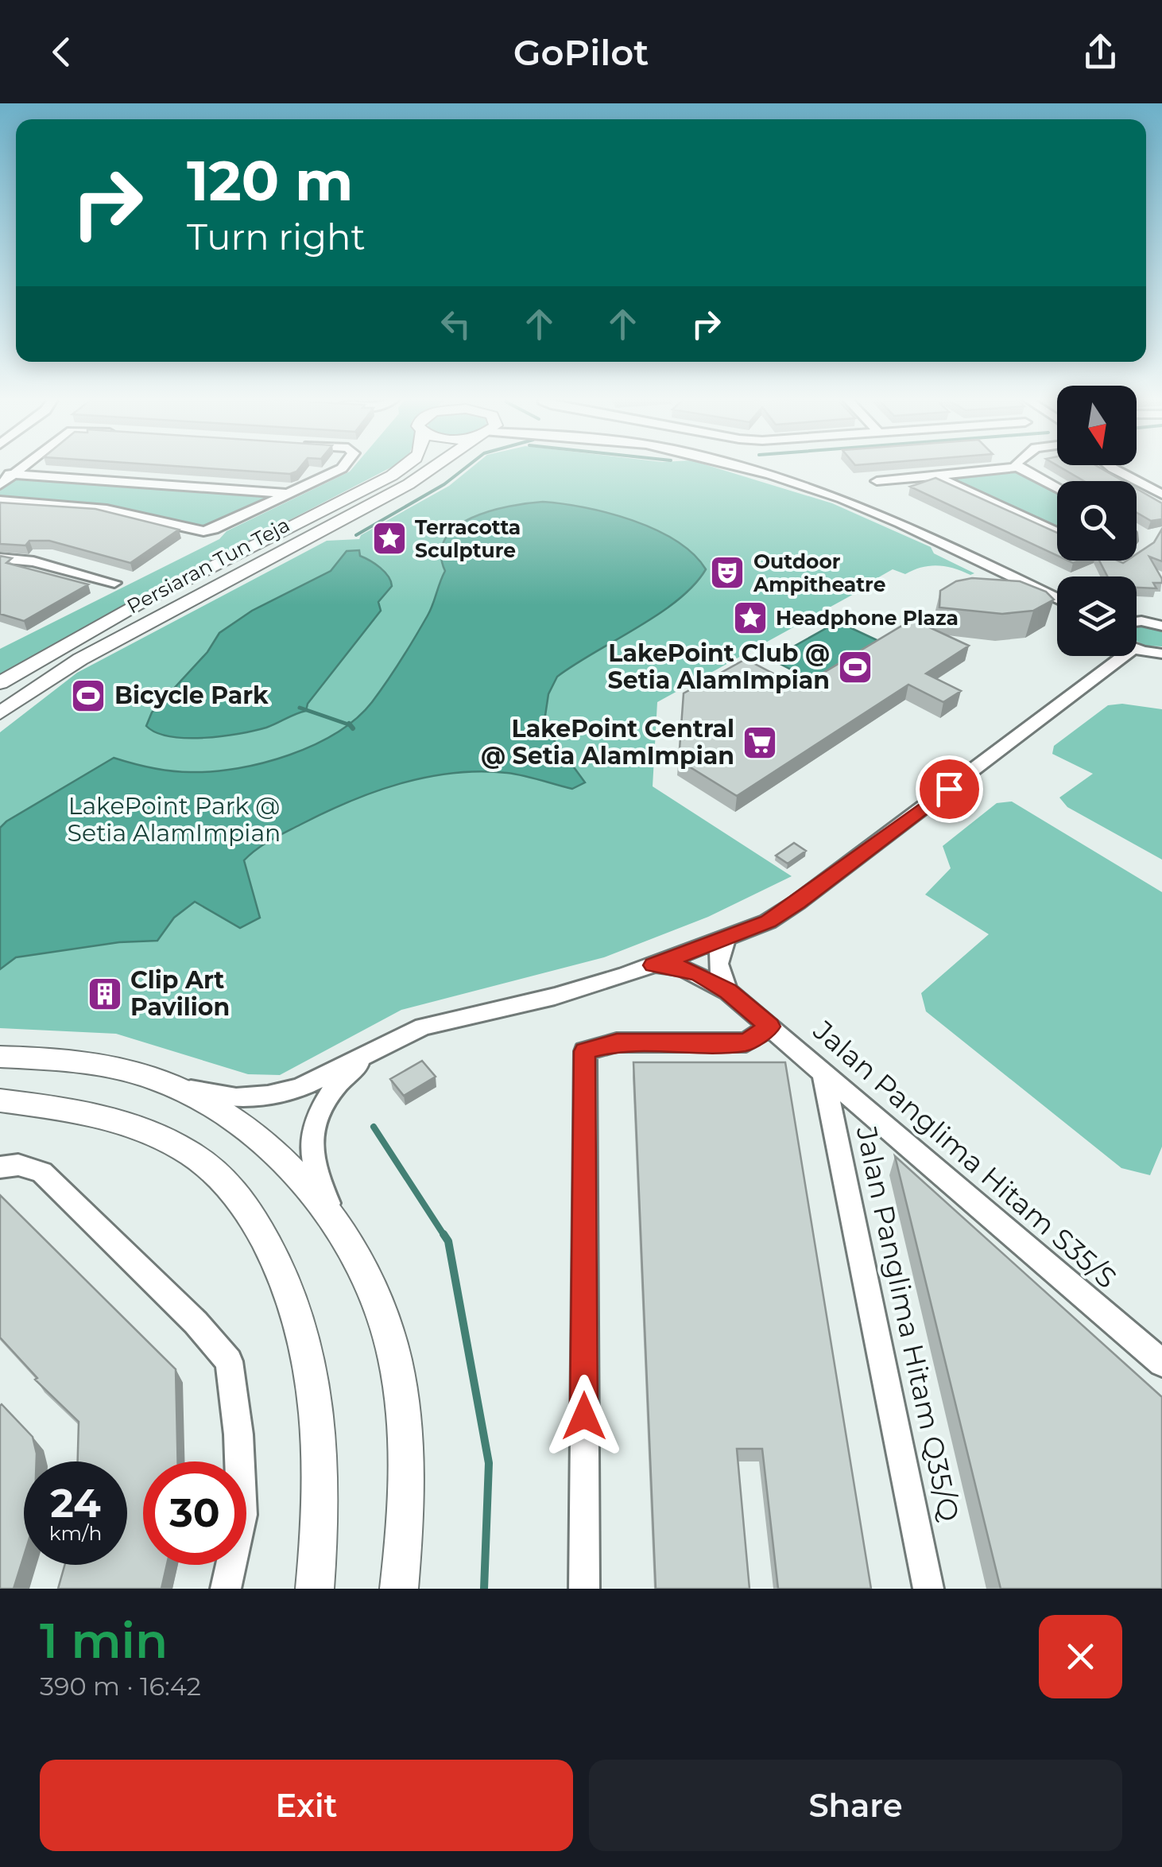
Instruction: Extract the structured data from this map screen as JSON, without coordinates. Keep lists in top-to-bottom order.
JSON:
{
  "streets": {
    "main road": ["Persiaran Tun Teja"],
    "street": ["Jalan Panglima Hitam S35/S", "Jalan Panglima Hitam Q35/Q"]
  },
  "crossings": [
    ["Jalan Panglima Hitam S35/S", "Jalan Panglima Hitam Q35/Q"]
  ],
  "parks": ["LakePoint Park @ Setia AlamImpian"],
  "places": {
    "place": ["Terracotta Sculpture", "Headphone Plaza"],
    "theatre": ["Outdoor Ampitheatre"],
    "sports": ["LakePoint Club @ Setia AlamImpian", "Bicycle Park"],
    "supermarket": ["LakePoint Central @ Setia AlamImpian"],
    "building": ["Clip Art Pavilion"]
  },
  "north": "bottom",
  "page": {
    "header": "GoPilot",
    "turn": ["120 m", "Turn right"],
    "speed": "24 km/h",
    "limit": "30",
    "heading": ["1 min", "390 m · 16:42"],
    "buttons": ["Exit", "Share"]
  }
}
